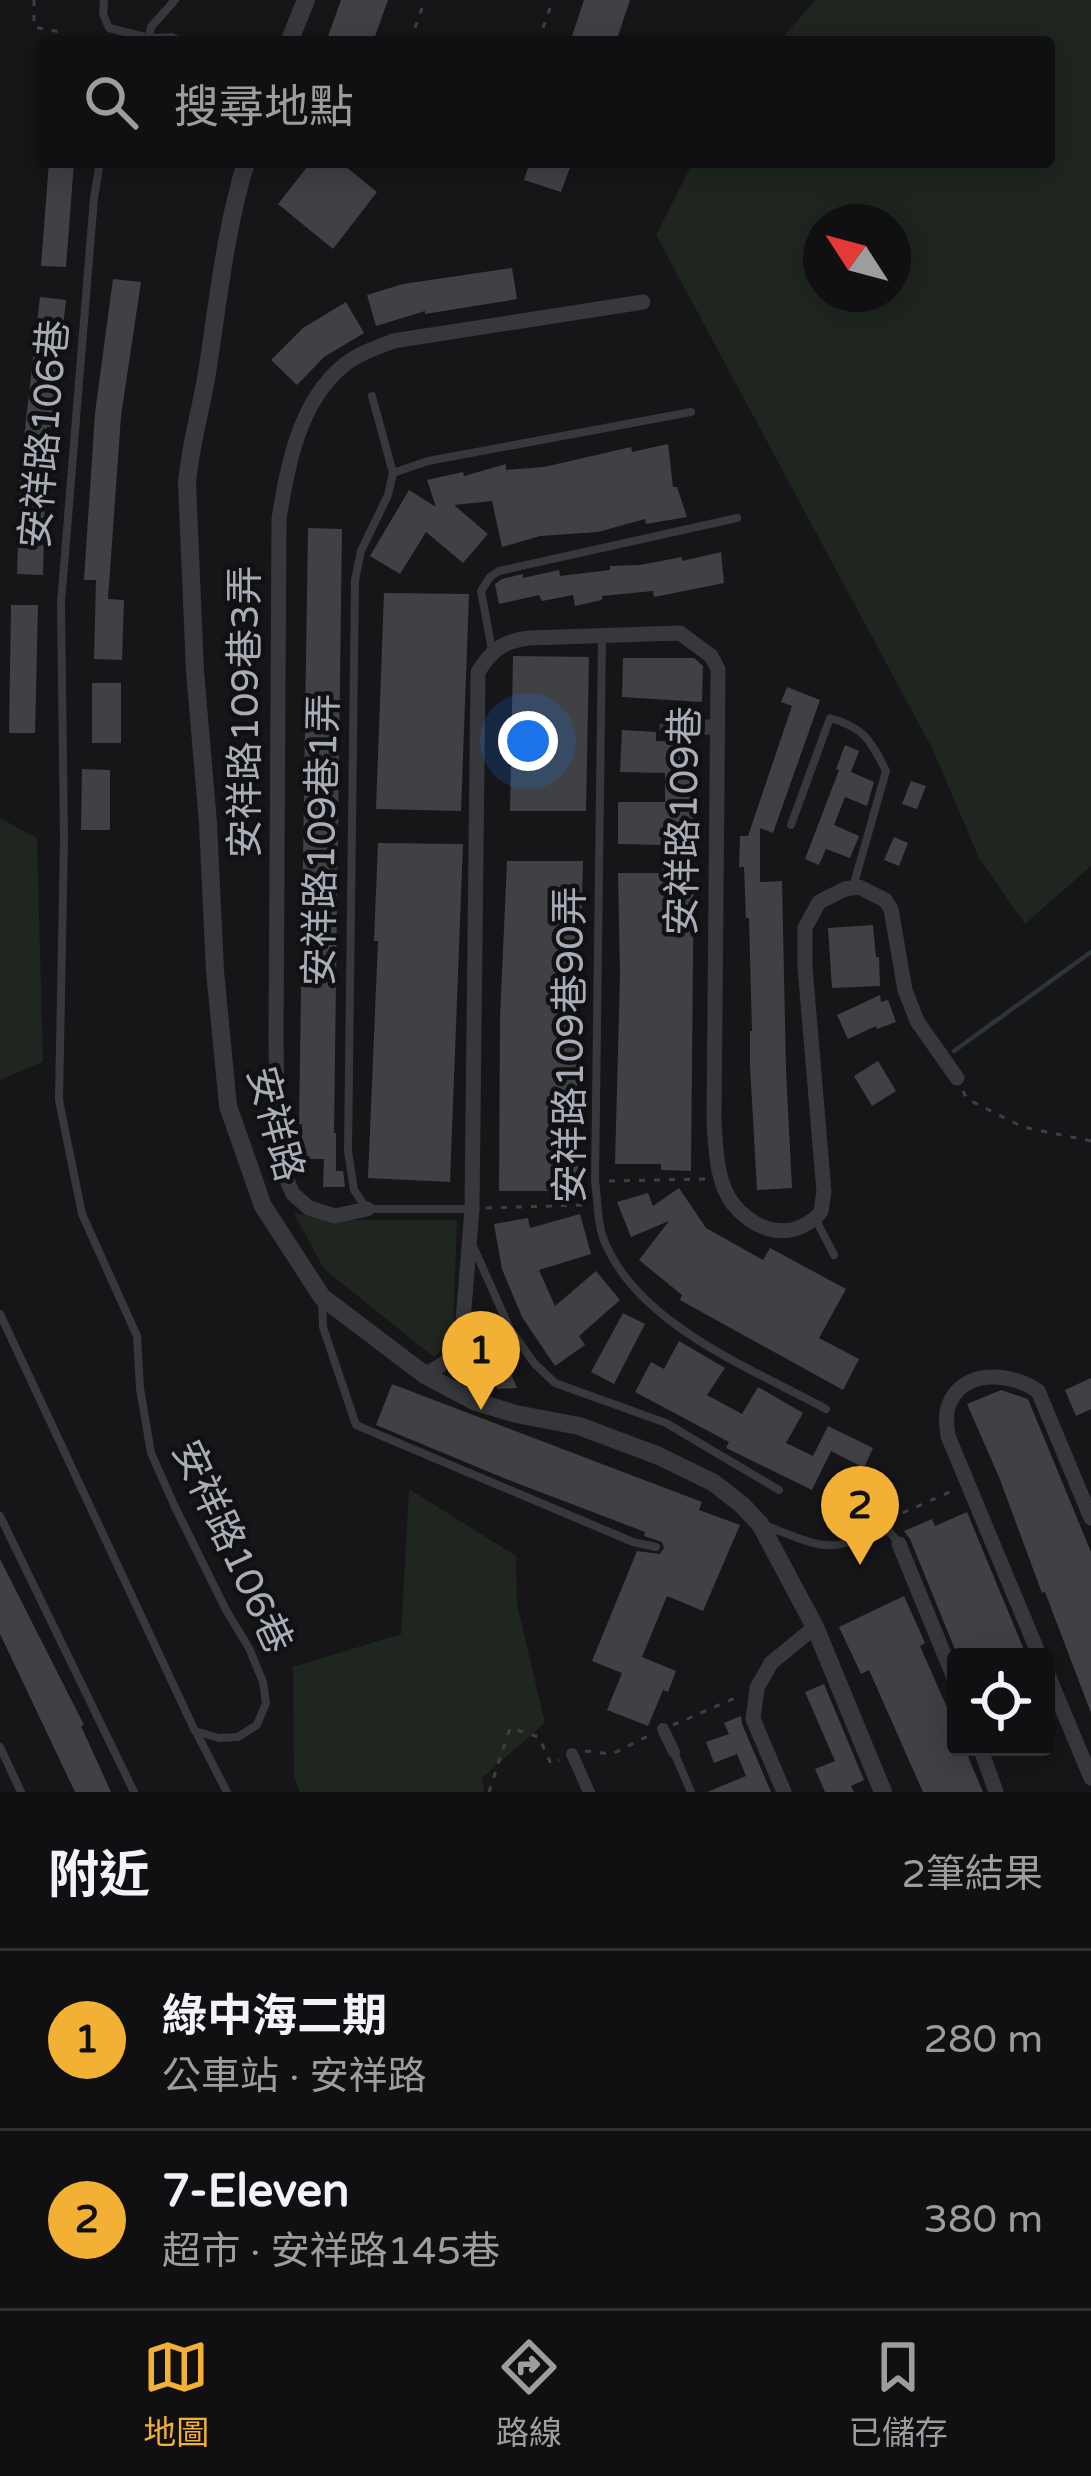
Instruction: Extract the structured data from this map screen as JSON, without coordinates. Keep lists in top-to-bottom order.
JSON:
{
  "streets": {
    "street": ["安祥路109巷3弄", "安祥路109巷", "安祥路"],
    "lane": ["安祥路106巷", "安祥路109巷1弄", "安祥路109巷90弄"]
  },
  "crossings": [
    ["安祥路109巷3弄", "安祥路109巷1弄"],
    ["安祥路109巷", "安祥路109巷90弄"]
  ],
  "north": "top left",
  "page": {
    "search": "搜尋地點",
    "pins": ["1", "2"],
    "heading": ["附近", "2筆結果"],
    "list": [
      {
        "mark": "1",
        "name": "綠中海二期",
        "note": "公車站 · 安祥路",
        "value": "280 m"
      },
      {
        "mark": "2",
        "name": "7-Eleven",
        "note": "超市 · 安祥路145巷",
        "value": "380 m"
      }
    ],
    "nav": ["地圖", "路線", "已儲存"]
  }
}
